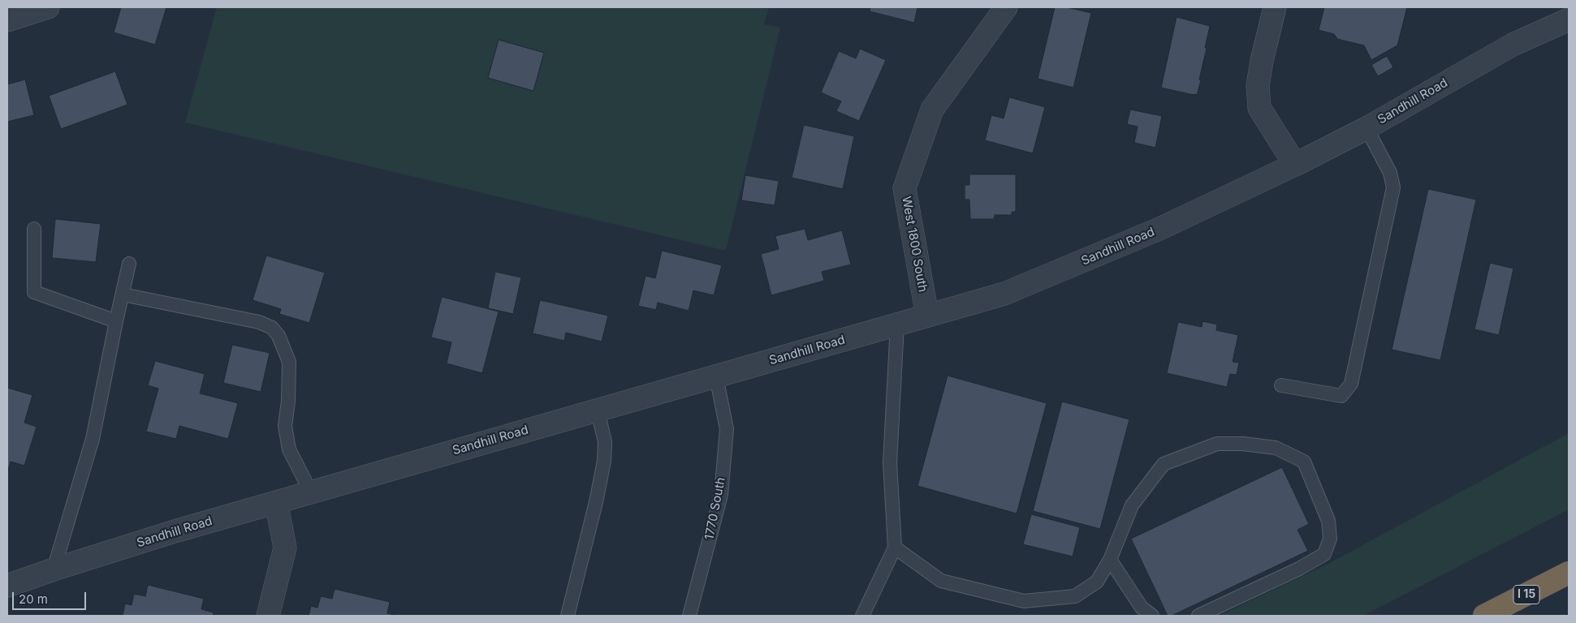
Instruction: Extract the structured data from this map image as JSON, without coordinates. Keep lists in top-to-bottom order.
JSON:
{
  "streets": {
    "highway": ["I 15"],
    "street": ["Sandhill Road", "West 1800 South"],
    "lane": ["1770 South"]
  },
  "crossings": [
    ["Sandhill Road", "West 1800 South"],
    ["Sandhill Road", "1770 South"]
  ],
  "scale_bar": "20 m"
}
